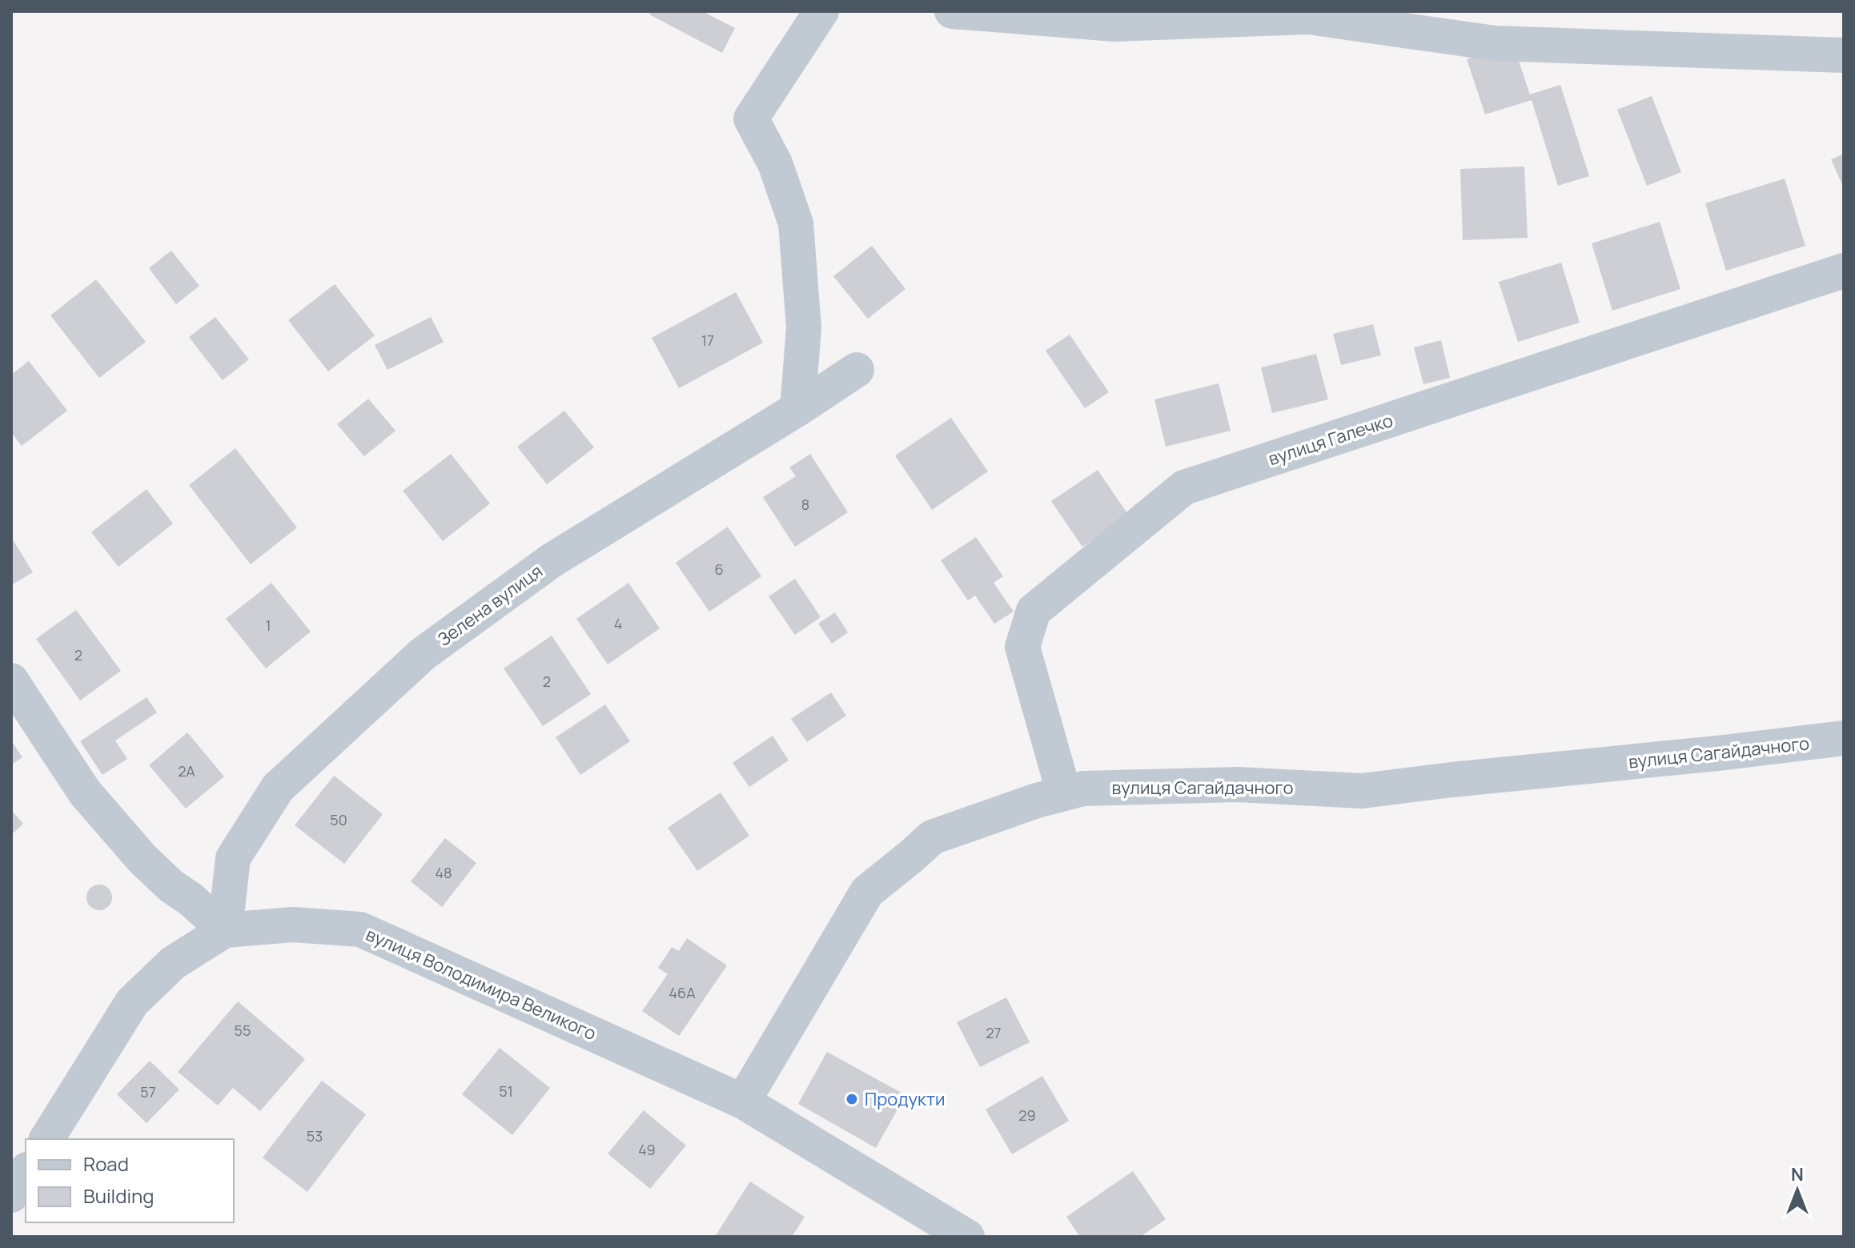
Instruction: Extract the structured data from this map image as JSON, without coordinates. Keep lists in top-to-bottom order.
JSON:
{
  "streets": {
    "street": [
      "вулиця Галечко",
      "Зелена вулиця",
      "вулиця Сагайдачного",
      "вулиця Володимира Великого"
    ]
  },
  "crossings": [
    ["вулиця Галечко", "вулиця Сагайдачного"],
    ["Зелена вулиця", "вулиця Володимира Великого"],
    ["вулиця Сагайдачного", "вулиця Володимира Великого"]
  ],
  "places": ["Продукти"],
  "house_numbers": [
    "17",
    "8",
    "6",
    "4",
    "1",
    "2",
    "2",
    "2А",
    "50",
    "48",
    "46А",
    "55",
    "27",
    "51",
    "57",
    "29",
    "53",
    "49"
  ],
  "legend": ["Road", "Building"],
  "north": "top"
}
